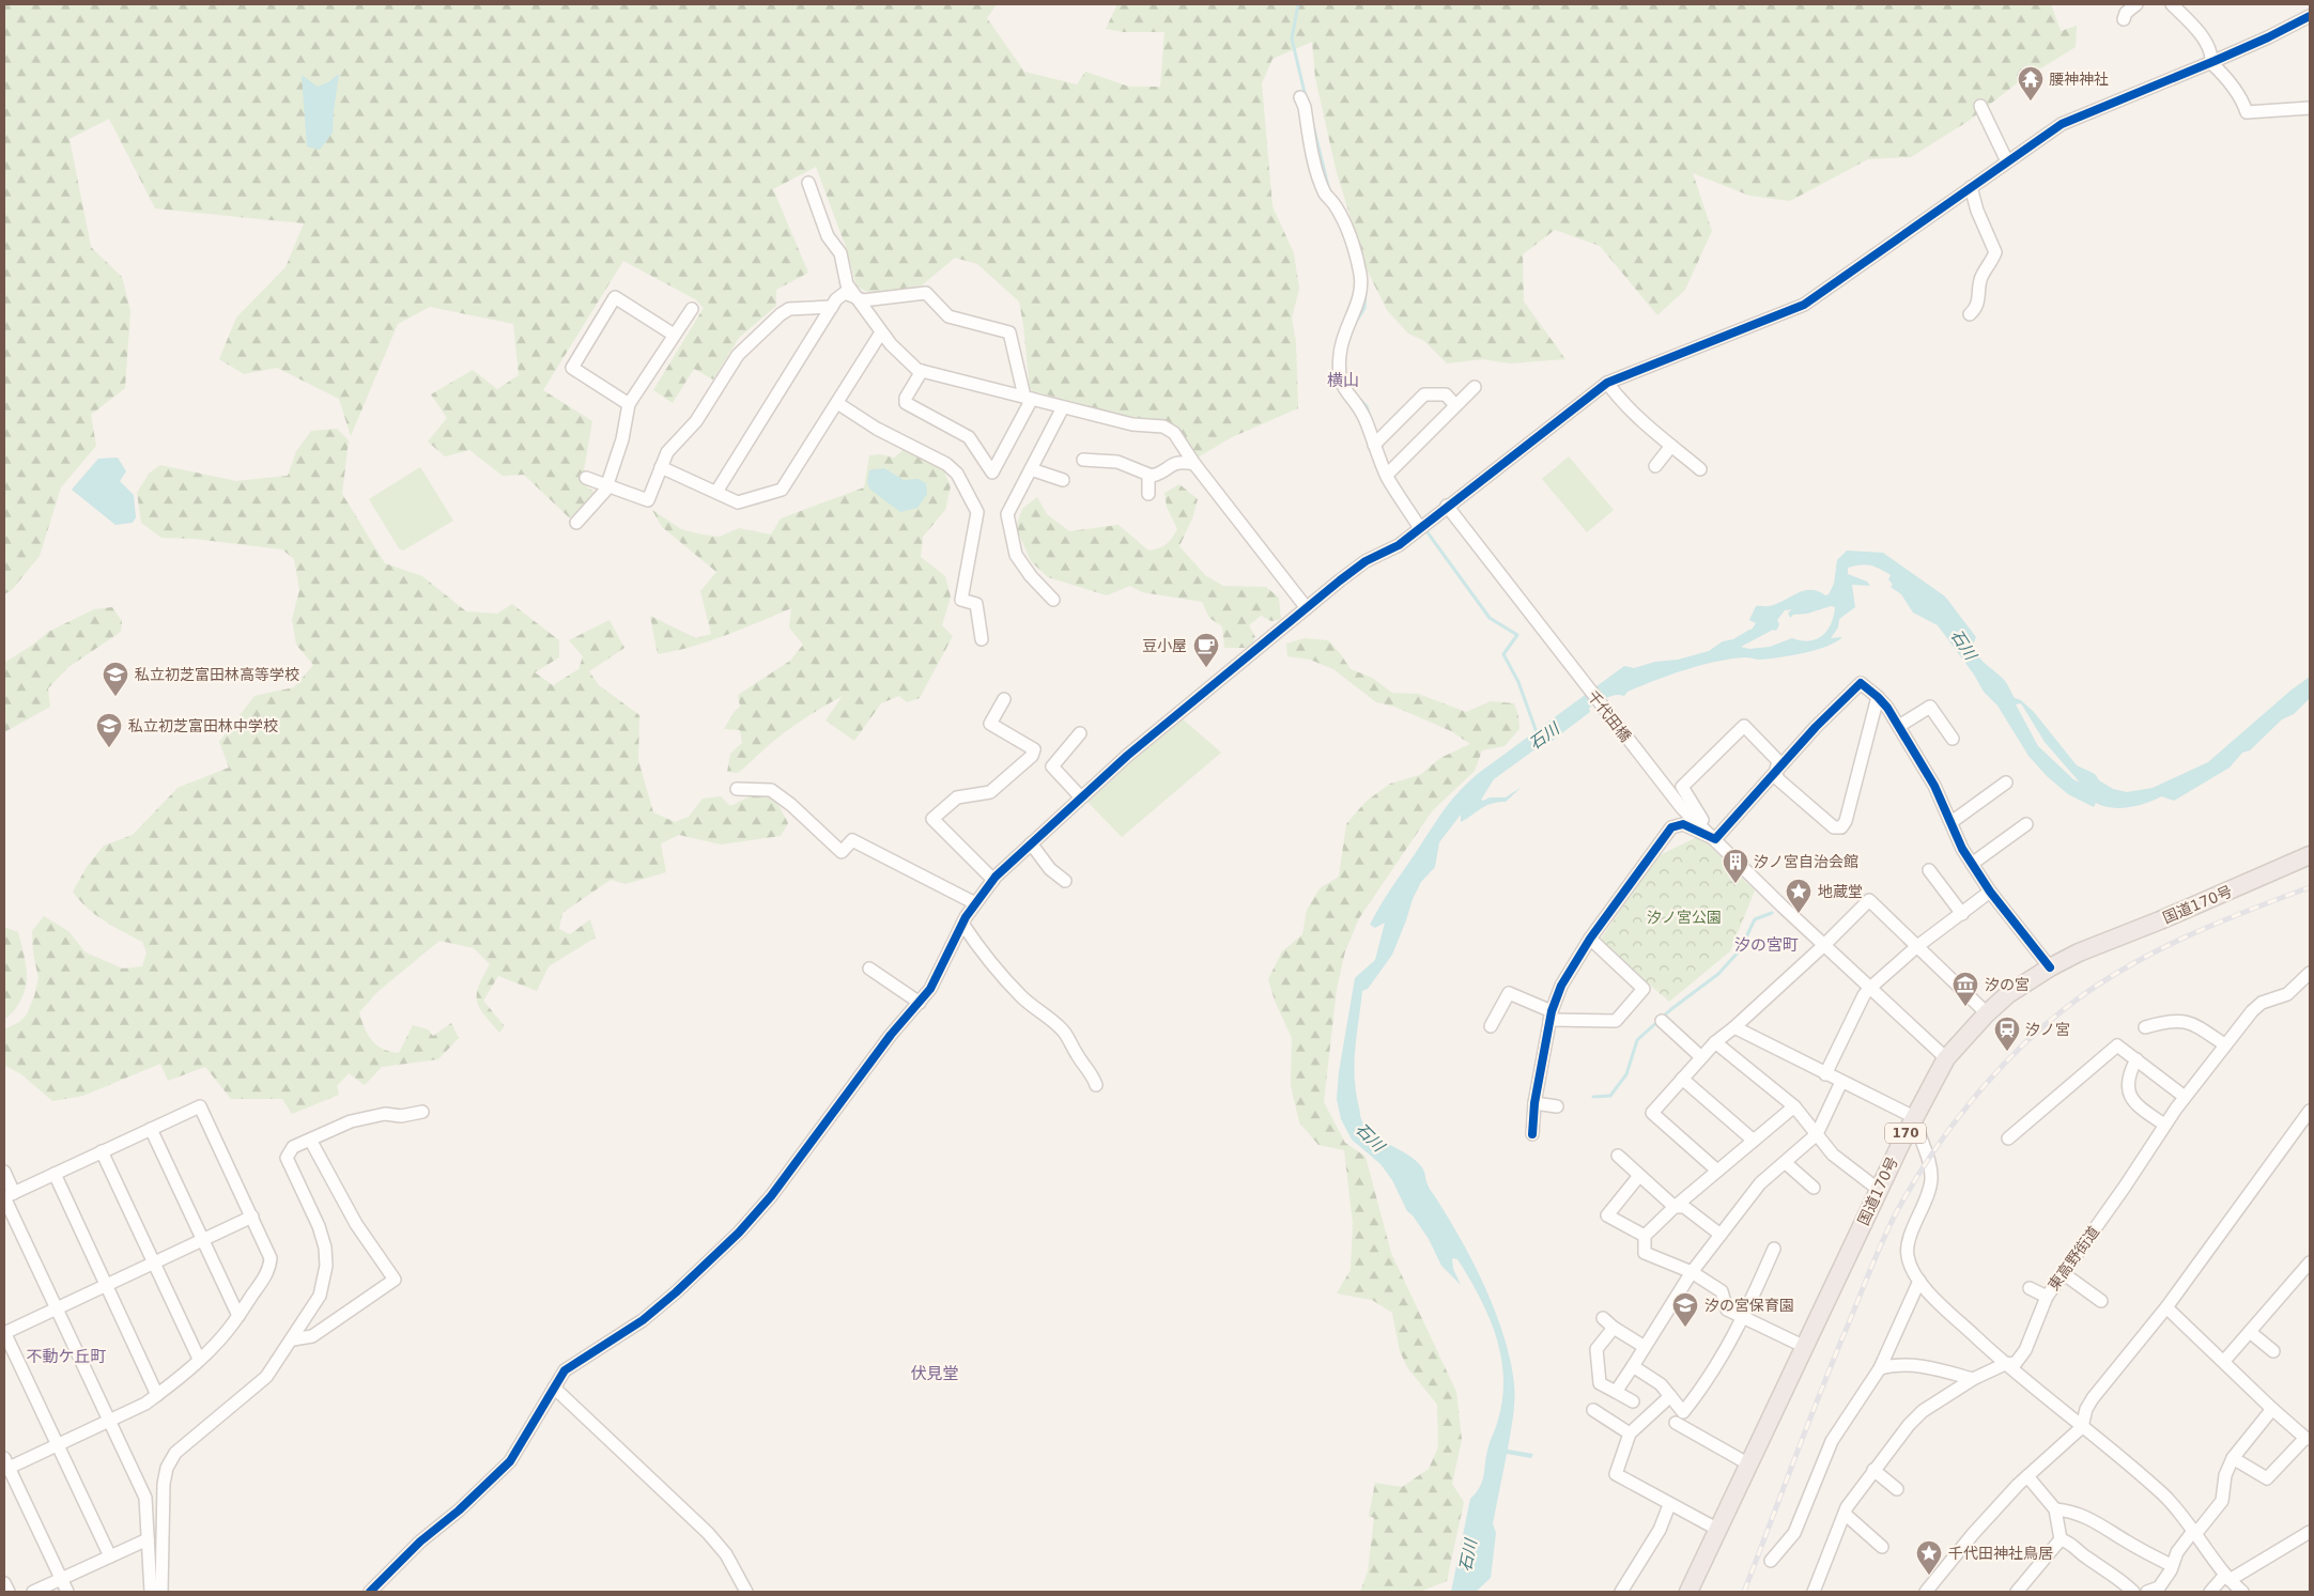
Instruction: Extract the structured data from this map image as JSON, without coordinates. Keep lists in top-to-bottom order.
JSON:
{
  "streets": {
    "highway": ["国道170号", "170"],
    "street": ["千代田橋", "東高野街道"]
  },
  "crossings": [
    ["千代田橋", "国道170号"]
  ],
  "districts": [
    "横山",
    "汐の宮町",
    "不動ケ丘町",
    "伏見堂"
  ],
  "water": ["石川"],
  "parks": ["汐ノ宮公園"],
  "places": {
    "temple": ["腰神神社"],
    "cafe": ["豆小屋"],
    "school or university": ["私立初芝富田林高等学校", "私立初芝富田林中学校", "汐の宮保育園"],
    "building": ["汐ノ宮自治会館"],
    "place": ["地蔵堂", "千代田神社鳥居"],
    "museum": ["汐の宮"],
    "station": ["汐ノ宮"]
  }
}
